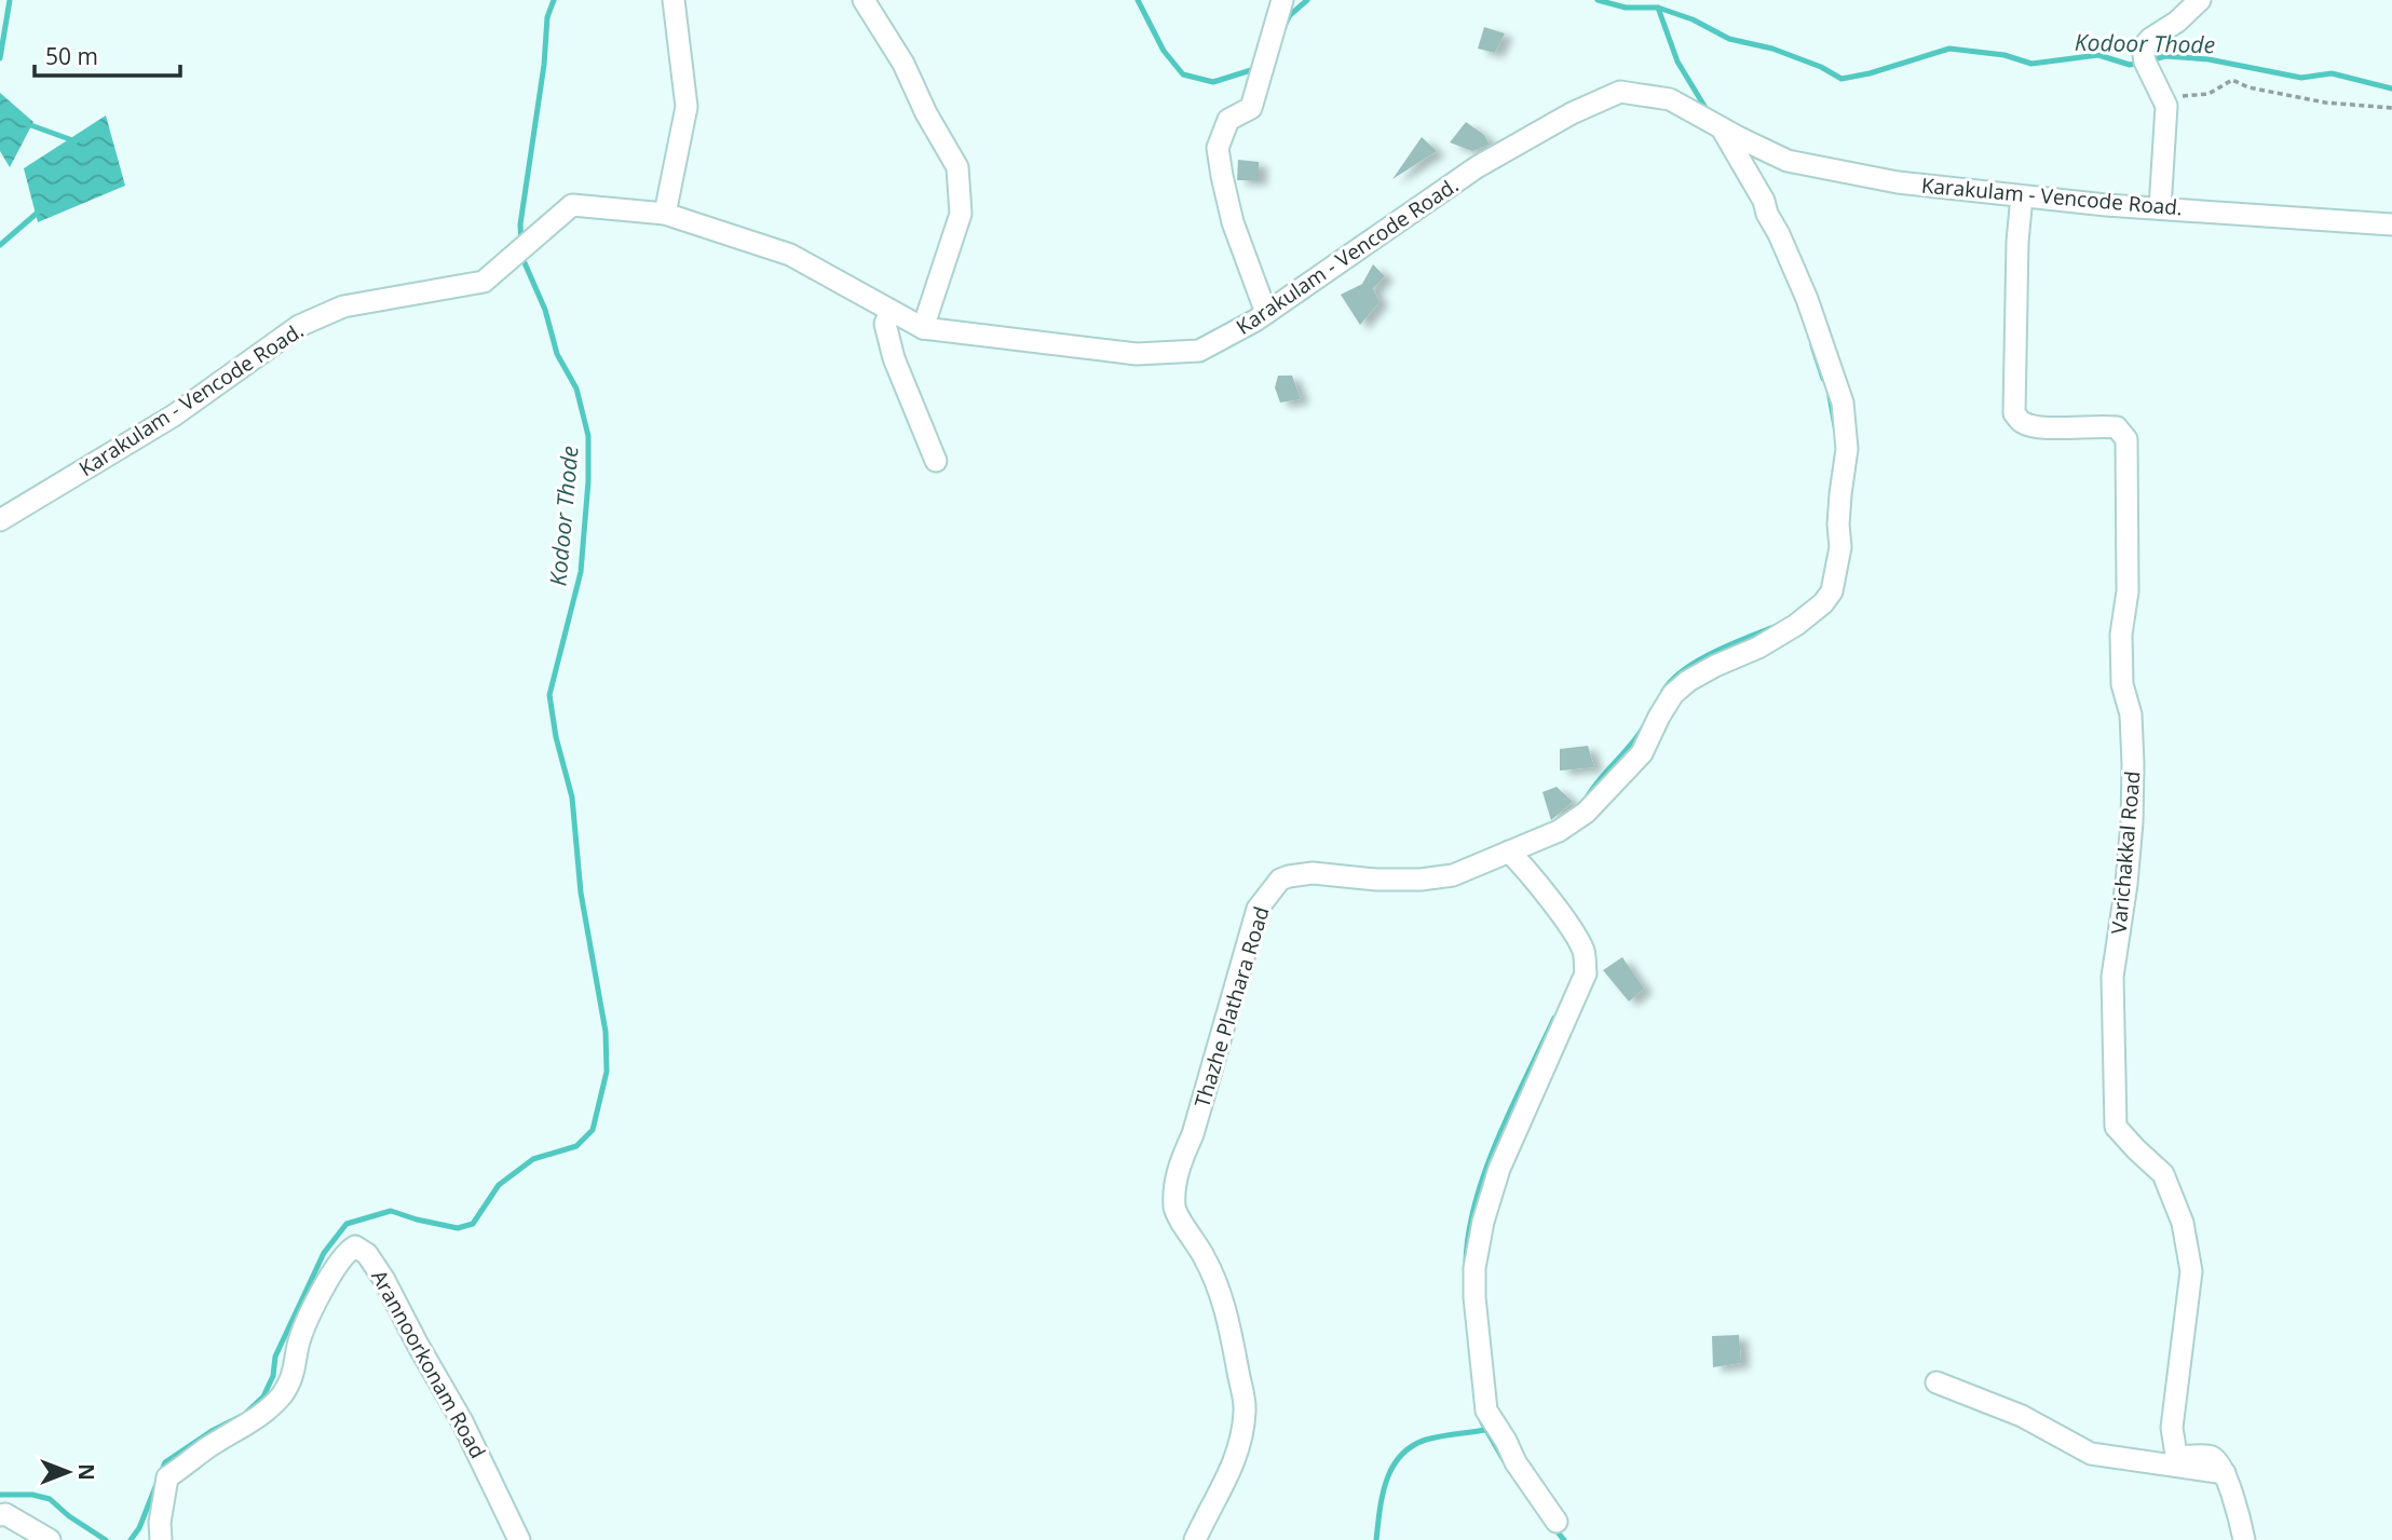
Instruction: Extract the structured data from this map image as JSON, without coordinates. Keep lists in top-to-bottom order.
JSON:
{
  "streets": {
    "street": [
      "Karakulam - Vencode Road.",
      "Varichakkal Road",
      "Thazhe Plathara Road",
      "Arannoorkonam Road"
    ]
  },
  "crossings": [
    ["Karakulam - Vencode Road.", "Varichakkal Road"],
    ["Karakulam - Vencode Road.", "Thazhe Plathara Road"]
  ],
  "water": ["Kodoor Thode"],
  "scale_bar": "50 m",
  "north": "right"
}
